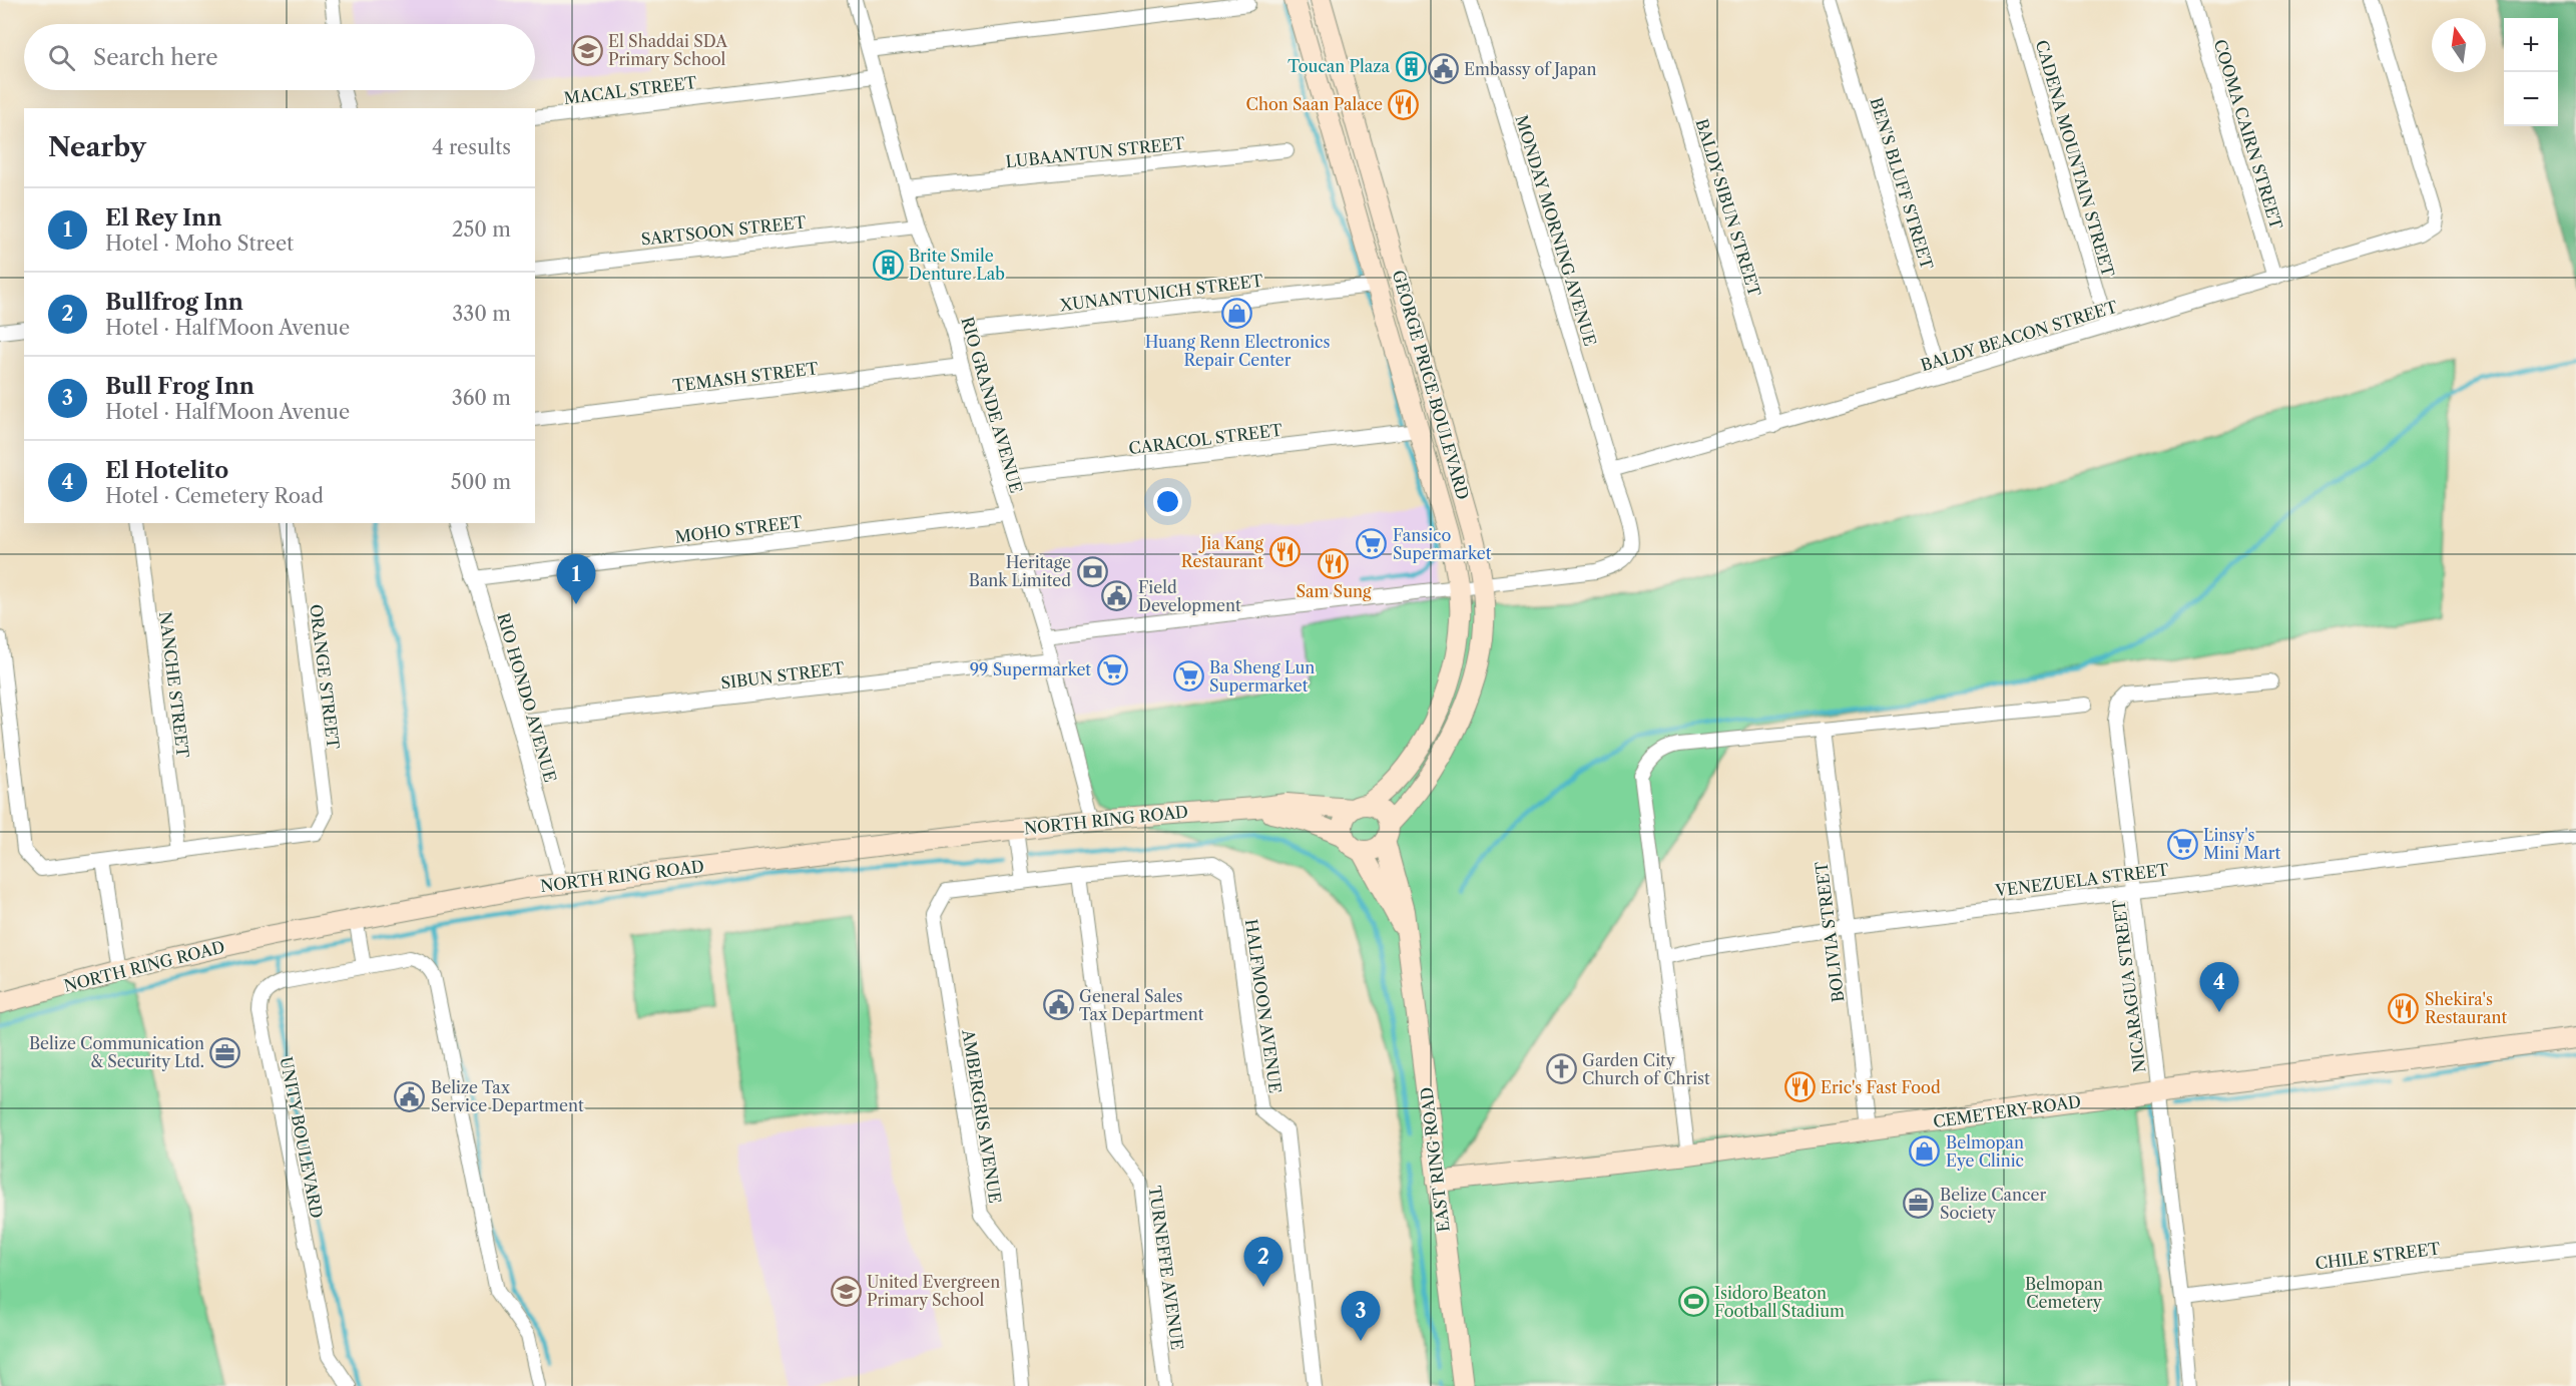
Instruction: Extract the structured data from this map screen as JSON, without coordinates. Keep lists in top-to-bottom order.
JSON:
{
  "streets": {
    "main road": [
      "GEORGE PRICE BOULEVARD",
      "NORTH RING ROAD",
      "CEMETERY ROAD",
      "EAST RING ROAD"
    ],
    "street": [
      "MACAL STREET",
      "COOMA CAIRN STREET",
      "LUBAANTUN STREET",
      "CADENA MOUNTAIN STREET",
      "BEN'S BLUFF STREET",
      "BALDY SIBUN STREET",
      "SARTSOON STREET",
      "MONDAY MORNING AVENUE",
      "XUNANTUNICH STREET",
      "BALDY BEACON STREET",
      "TEMASH STREET",
      "RIO GRANDE AVENUE",
      "CARACOL STREET",
      "MOHO STREET",
      "SIBUN STREET",
      "ORANGE STREET",
      "NANCHE STREET",
      "RIO HONDO AVENUE",
      "VENEZUELA STREET",
      "BOLIVIA STREET",
      "NICARAGUA STREET",
      "HALFMOON AVENUE",
      "AMBERGRIS AVENUE",
      "UNITY BOULEVARD",
      "CHILE STREET",
      "TURNEFFE AVENUE"
    ]
  },
  "crossings": [
    ["MACAL STREET", "RIO GRANDE AVENUE"],
    ["COOMA CAIRN STREET", "BALDY BEACON STREET"],
    ["LUBAANTUN STREET", "RIO GRANDE AVENUE"],
    ["CADENA MOUNTAIN STREET", "BALDY BEACON STREET"],
    ["BEN'S BLUFF STREET", "BALDY BEACON STREET"],
    ["BALDY SIBUN STREET", "BALDY BEACON STREET"],
    ["SARTSOON STREET", "RIO GRANDE AVENUE"],
    ["MONDAY MORNING AVENUE", "BALDY BEACON STREET"],
    ["MONDAY MORNING AVENUE", "GEORGE PRICE BOULEVARD"],
    ["MONDAY MORNING AVENUE", "RIO GRANDE AVENUE"],
    ["XUNANTUNICH STREET", "RIO GRANDE AVENUE"],
    ["TEMASH STREET", "RIO GRANDE AVENUE"],
    ["GEORGE PRICE BOULEVARD", "CARACOL STREET"],
    ["GEORGE PRICE BOULEVARD", "NORTH RING ROAD"],
    ["RIO GRANDE AVENUE", "CARACOL STREET"],
    ["RIO GRANDE AVENUE", "MOHO STREET"],
    ["RIO GRANDE AVENUE", "SIBUN STREET"],
    ["RIO GRANDE AVENUE", "NORTH RING ROAD"],
    ["MOHO STREET", "RIO HONDO AVENUE"],
    ["SIBUN STREET", "RIO HONDO AVENUE"],
    ["ORANGE STREET", "NANCHE STREET"],
    ["RIO HONDO AVENUE", "NORTH RING ROAD"],
    ["VENEZUELA STREET", "BOLIVIA STREET"],
    ["VENEZUELA STREET", "NICARAGUA STREET"],
    ["BOLIVIA STREET", "CEMETERY ROAD"],
    ["NICARAGUA STREET", "CEMETERY ROAD"],
    ["NICARAGUA STREET", "CHILE STREET"],
    ["HALFMOON AVENUE", "TURNEFFE AVENUE"],
    ["CEMETERY ROAD", "EAST RING ROAD"]
  ],
  "parks": ["Belmopan Cemetery"],
  "places": {
    "school or university": ["El Shaddai SDA Primary School", "United Evergreen Primary School"],
    "building": ["Toucan Plaza", "Brite Smile Denture Lab"],
    "public building": [
      "Embassy of Japan",
      "Field Development",
      "General Sales Tax Department",
      "Belize Tax Service Department"
    ],
    "restaurant": [
      "Chon Saan Palace",
      "Jia Kang Restaurant",
      "Sam Sung",
      "Shekira's Restaurant",
      "Eric's Fast Food"
    ],
    "shop": ["Huang Renn Electronics Repair Center", "Belmopan Eye Clinic"],
    "supermarket": [
      "Fansico Supermarket",
      "99 Supermarket",
      "Ba Sheng Lun Supermarket",
      "Linsy's Mini Mart"
    ],
    "bank": ["Heritage Bank Limited"],
    "office": ["Belize Communication & Security Ltd.", "Belize Cancer Society"],
    "church": ["Garden City Church of Christ"],
    "sports": ["Isidoro Beaton Football Stadium"]
  },
  "north": "top",
  "page": {
    "map_buttons": ["+", "−"],
    "search": "Search here",
    "heading": ["Nearby", "4 results"],
    "list": [
      {
        "mark": "1",
        "name": "El Rey Inn",
        "note": "Hotel · Moho Street",
        "value": "250 m"
      },
      {
        "mark": "2",
        "name": "Bullfrog Inn",
        "note": "Hotel · HalfMoon Avenue",
        "value": "330 m"
      },
      {
        "mark": "3",
        "name": "Bull Frog Inn",
        "note": "Hotel · HalfMoon Avenue",
        "value": "360 m"
      },
      {
        "mark": "4",
        "name": "El Hotelito",
        "note": "Hotel · Cemetery Road",
        "value": "500 m"
      }
    ],
    "pins": [
      "1",
      "4",
      "2",
      "3"
    ]
  }
}
